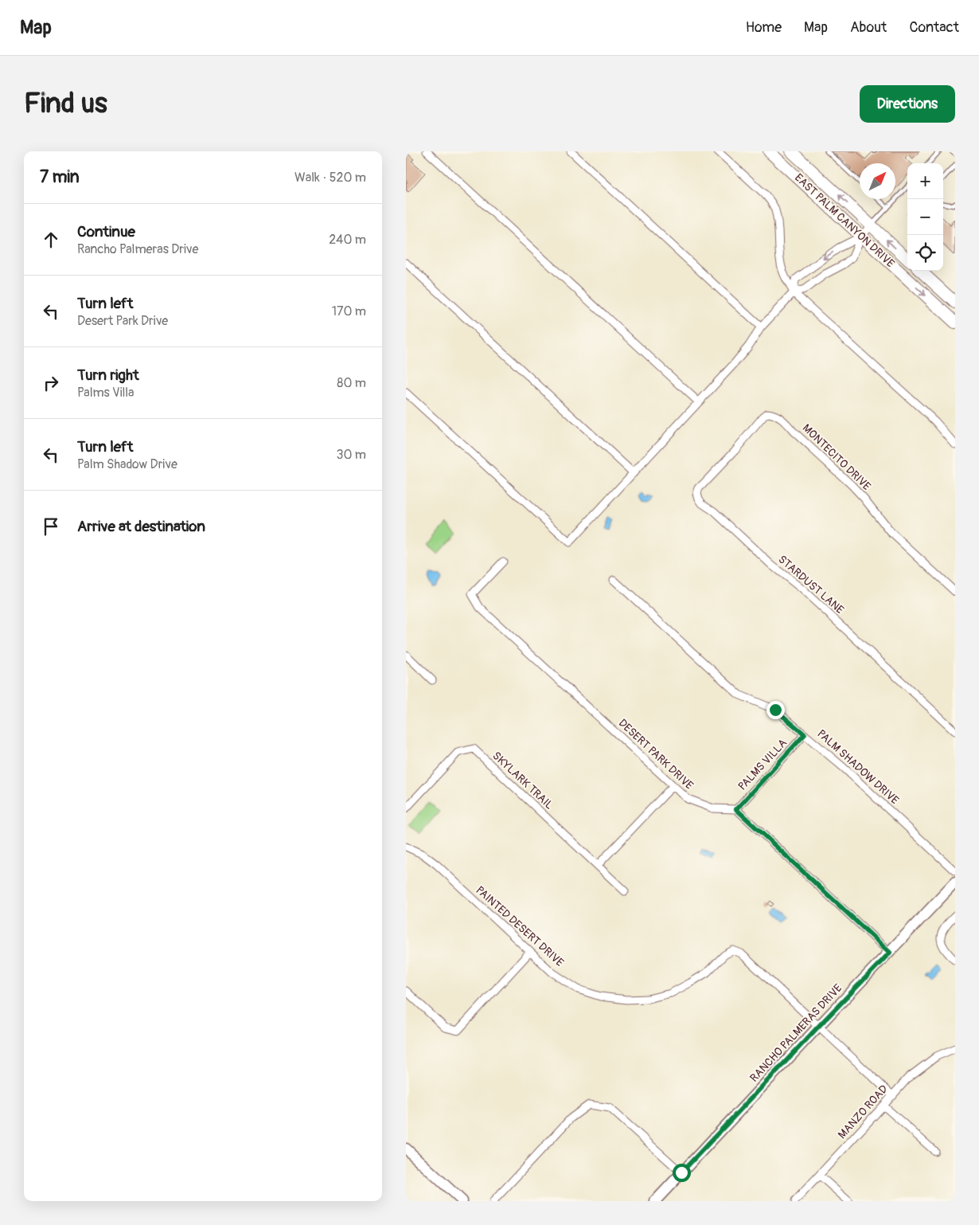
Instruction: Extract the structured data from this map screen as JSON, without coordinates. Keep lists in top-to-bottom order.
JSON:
{
  "streets": {
    "main road": ["EAST PALM CANYON DRIVE"],
    "street": [
      "MONTECITO DRIVE",
      "STARDUST LANE",
      "DESERT PARK DRIVE",
      "PALMS VILLA",
      "PALM SHADOW DRIVE",
      "SKYLARK TRAIL",
      "PAINTED DESERT DRIVE",
      "RANCHO PALMERAS DRIVE",
      "MANZO ROAD"
    ]
  },
  "crossings": [
    ["MONTECITO DRIVE", "STARDUST LANE"],
    ["DESERT PARK DRIVE", "PALMS VILLA"],
    ["PALMS VILLA", "PALM SHADOW DRIVE"],
    ["PAINTED DESERT DRIVE", "RANCHO PALMERAS DRIVE"],
    ["PAINTED DESERT DRIVE", "MANZO ROAD"]
  ],
  "north": "top right",
  "page": {
    "header": "Map",
    "nav": [
      "Home",
      "Map",
      "About",
      "Contact"
    ],
    "buttons": "Directions",
    "title": "Find us",
    "heading": ["7 min", "Walk · 520 m"],
    "map_buttons": ["+", "−"],
    "list": [
      ["Continue", "Rancho Palmeras Drive", "240 m"],
      ["Turn left", "Desert Park Drive", "170 m"],
      ["Turn right", "Palms Villa", "80 m"],
      ["Turn left", "Palm Shadow Drive", "30 m"],
      "Arrive at destination"
    ]
  }
}
